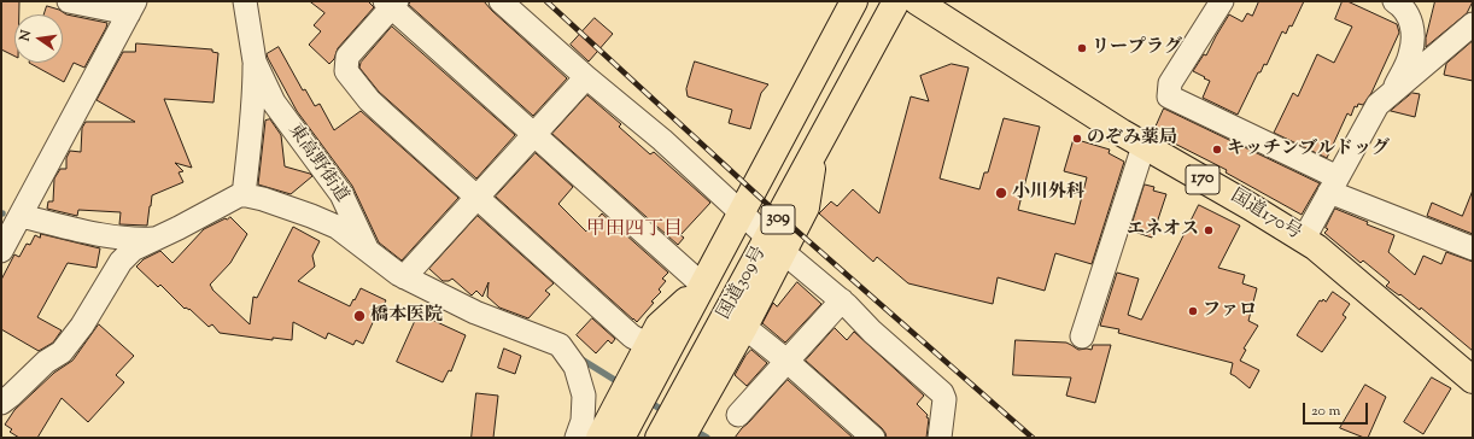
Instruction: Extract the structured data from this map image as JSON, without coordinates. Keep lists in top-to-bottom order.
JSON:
{
  "streets": {
    "highway": [
      "170",
      "国道170号",
      "309",
      "国道309号"
    ],
    "street": ["東高野街道"]
  },
  "crossings": [
    ["309", "国道309号"]
  ],
  "districts": ["甲田四丁目"],
  "places": [
    "リープラグ",
    "のぞみ薬局",
    "キッチンブルドッグ",
    "小川外科",
    "エネオス",
    "ファロ",
    "橋本医院"
  ],
  "scale_bar": "20 m",
  "north": "left"
}
